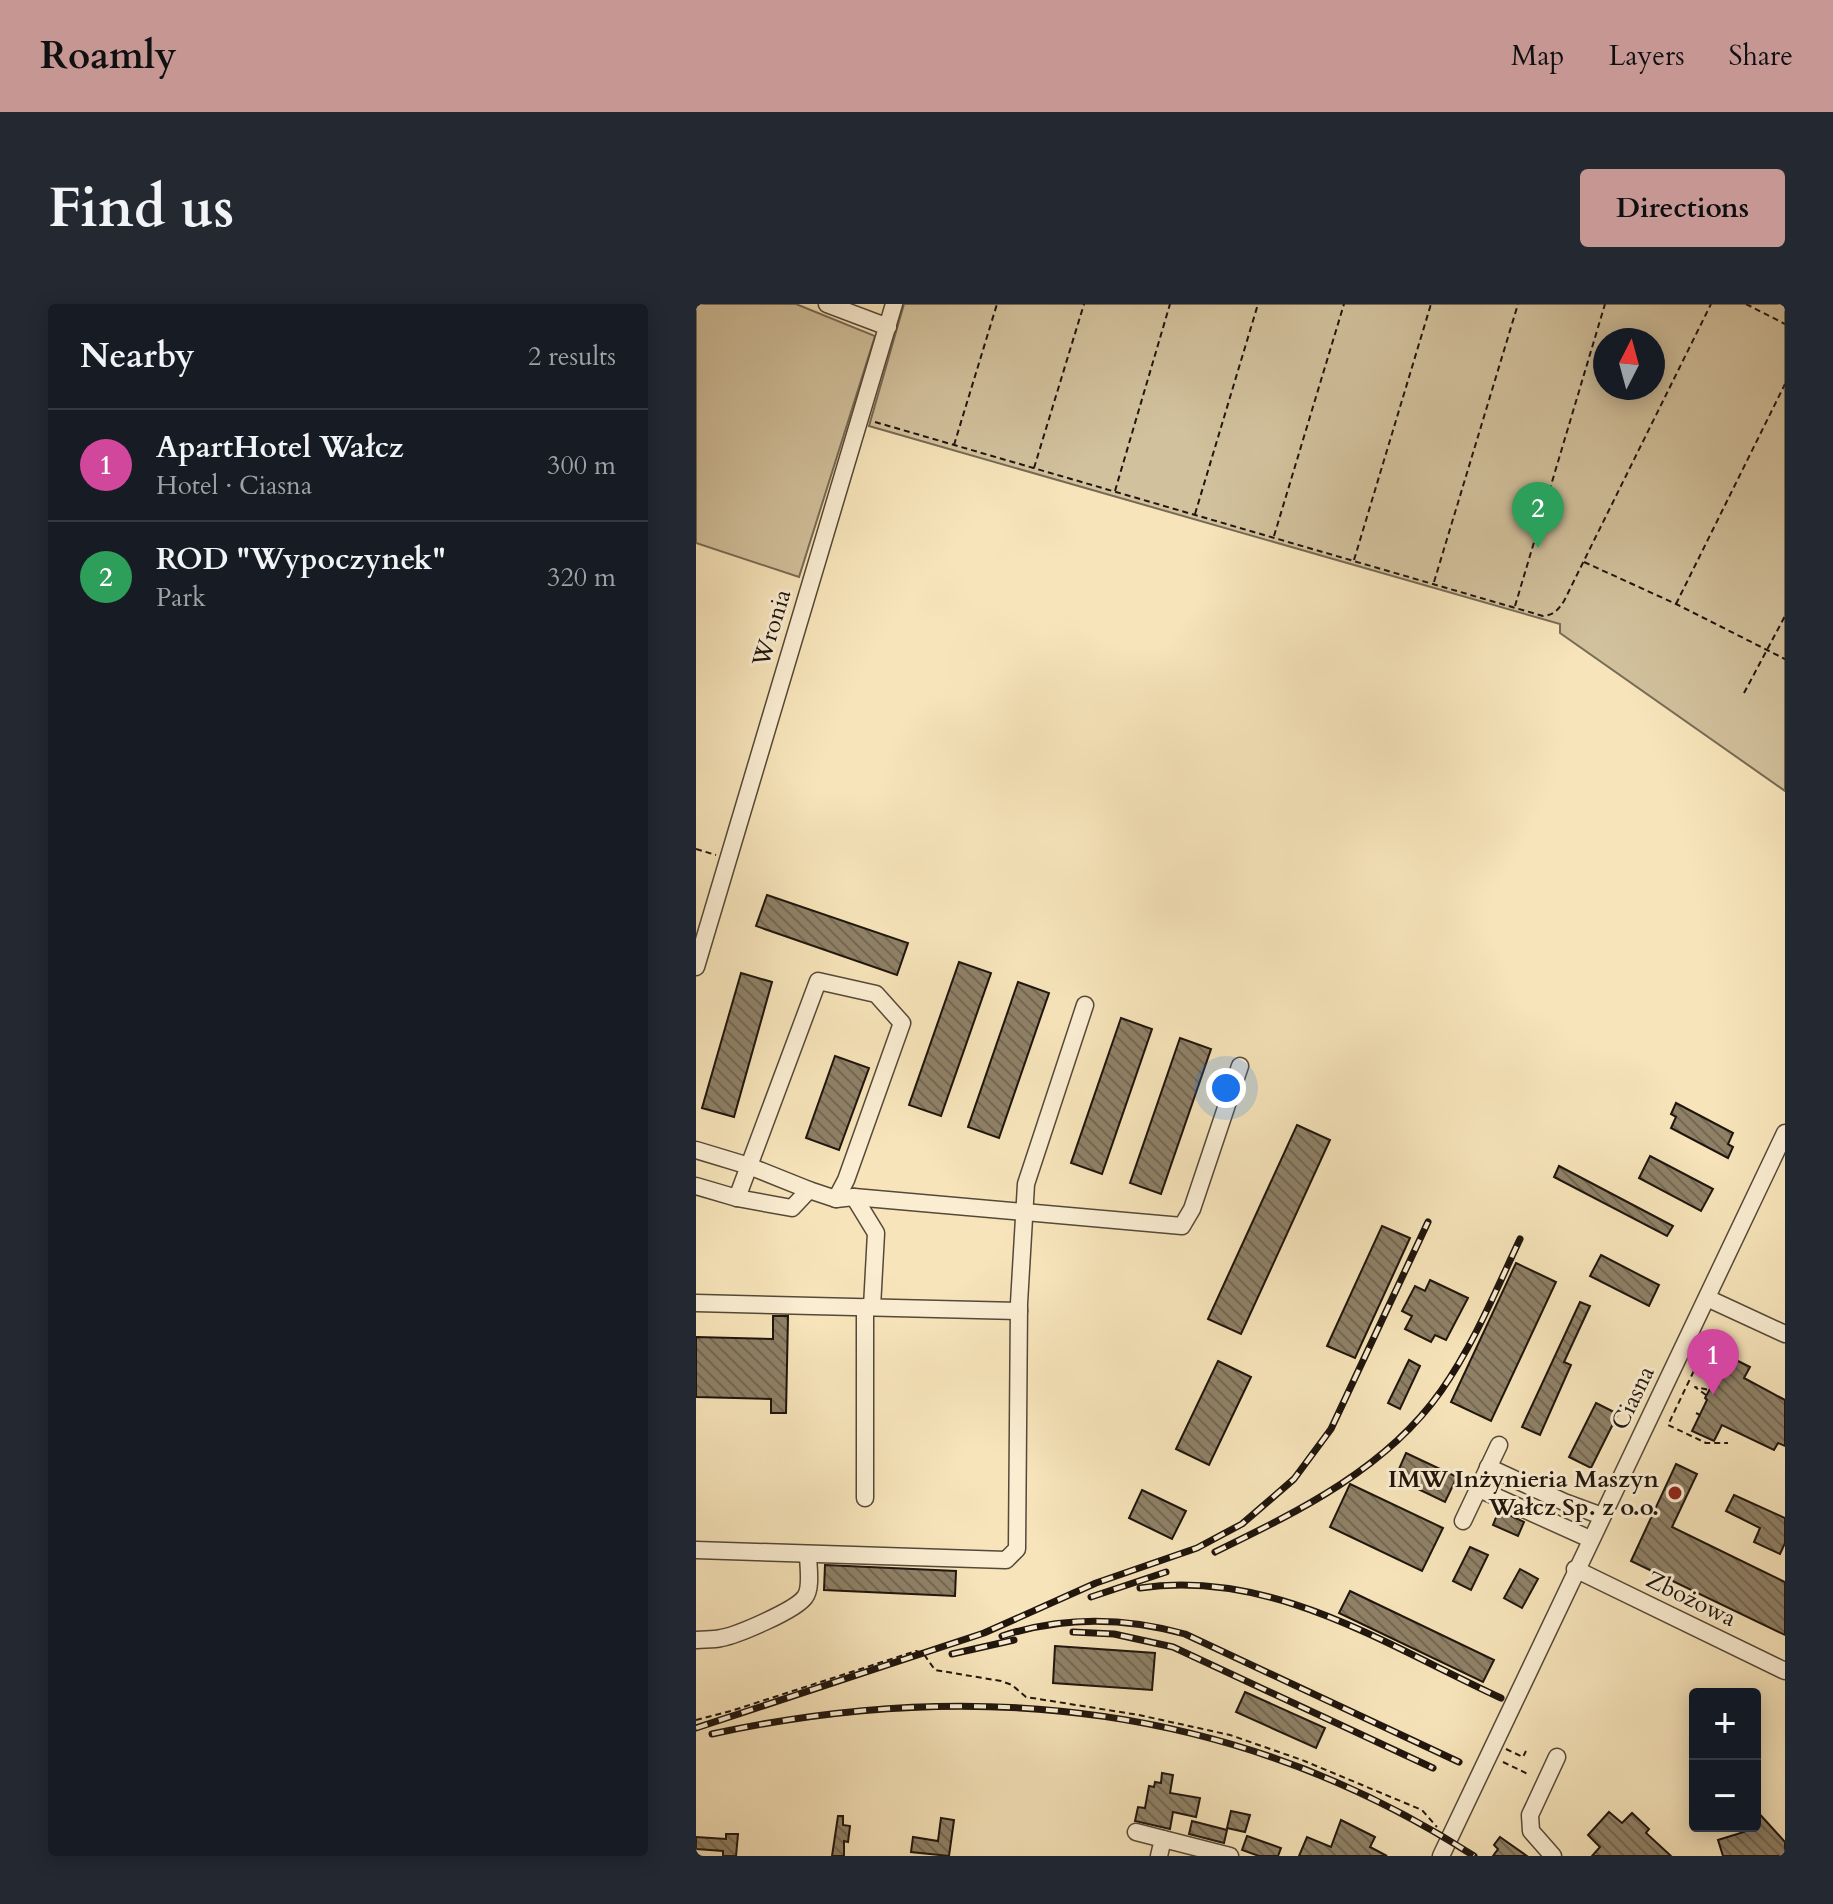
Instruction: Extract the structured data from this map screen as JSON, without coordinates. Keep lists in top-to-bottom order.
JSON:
{
  "streets": {
    "street": ["Wronia", "Ciasna", "Zbożowa"]
  },
  "crossings": [
    ["Ciasna", "Zbożowa"]
  ],
  "places": ["IMW Inżynieria Maszyn Wałcz Sp. z o.o."],
  "north": "top",
  "page": {
    "header": "Roamly",
    "nav": ["Map", "Layers", "Share"],
    "buttons": "Directions",
    "title": "Find us",
    "heading": ["Nearby", "2 results"],
    "list": [
      {
        "mark": "1",
        "name": "ApartHotel Wałcz",
        "note": "Hotel · Ciasna",
        "value": "300 m"
      },
      {
        "mark": "2",
        "name": "ROD \"Wypoczynek\"",
        "note": "Park",
        "value": "320 m"
      }
    ],
    "pins": ["2", "1"],
    "map_buttons": ["+", "−"]
  }
}
